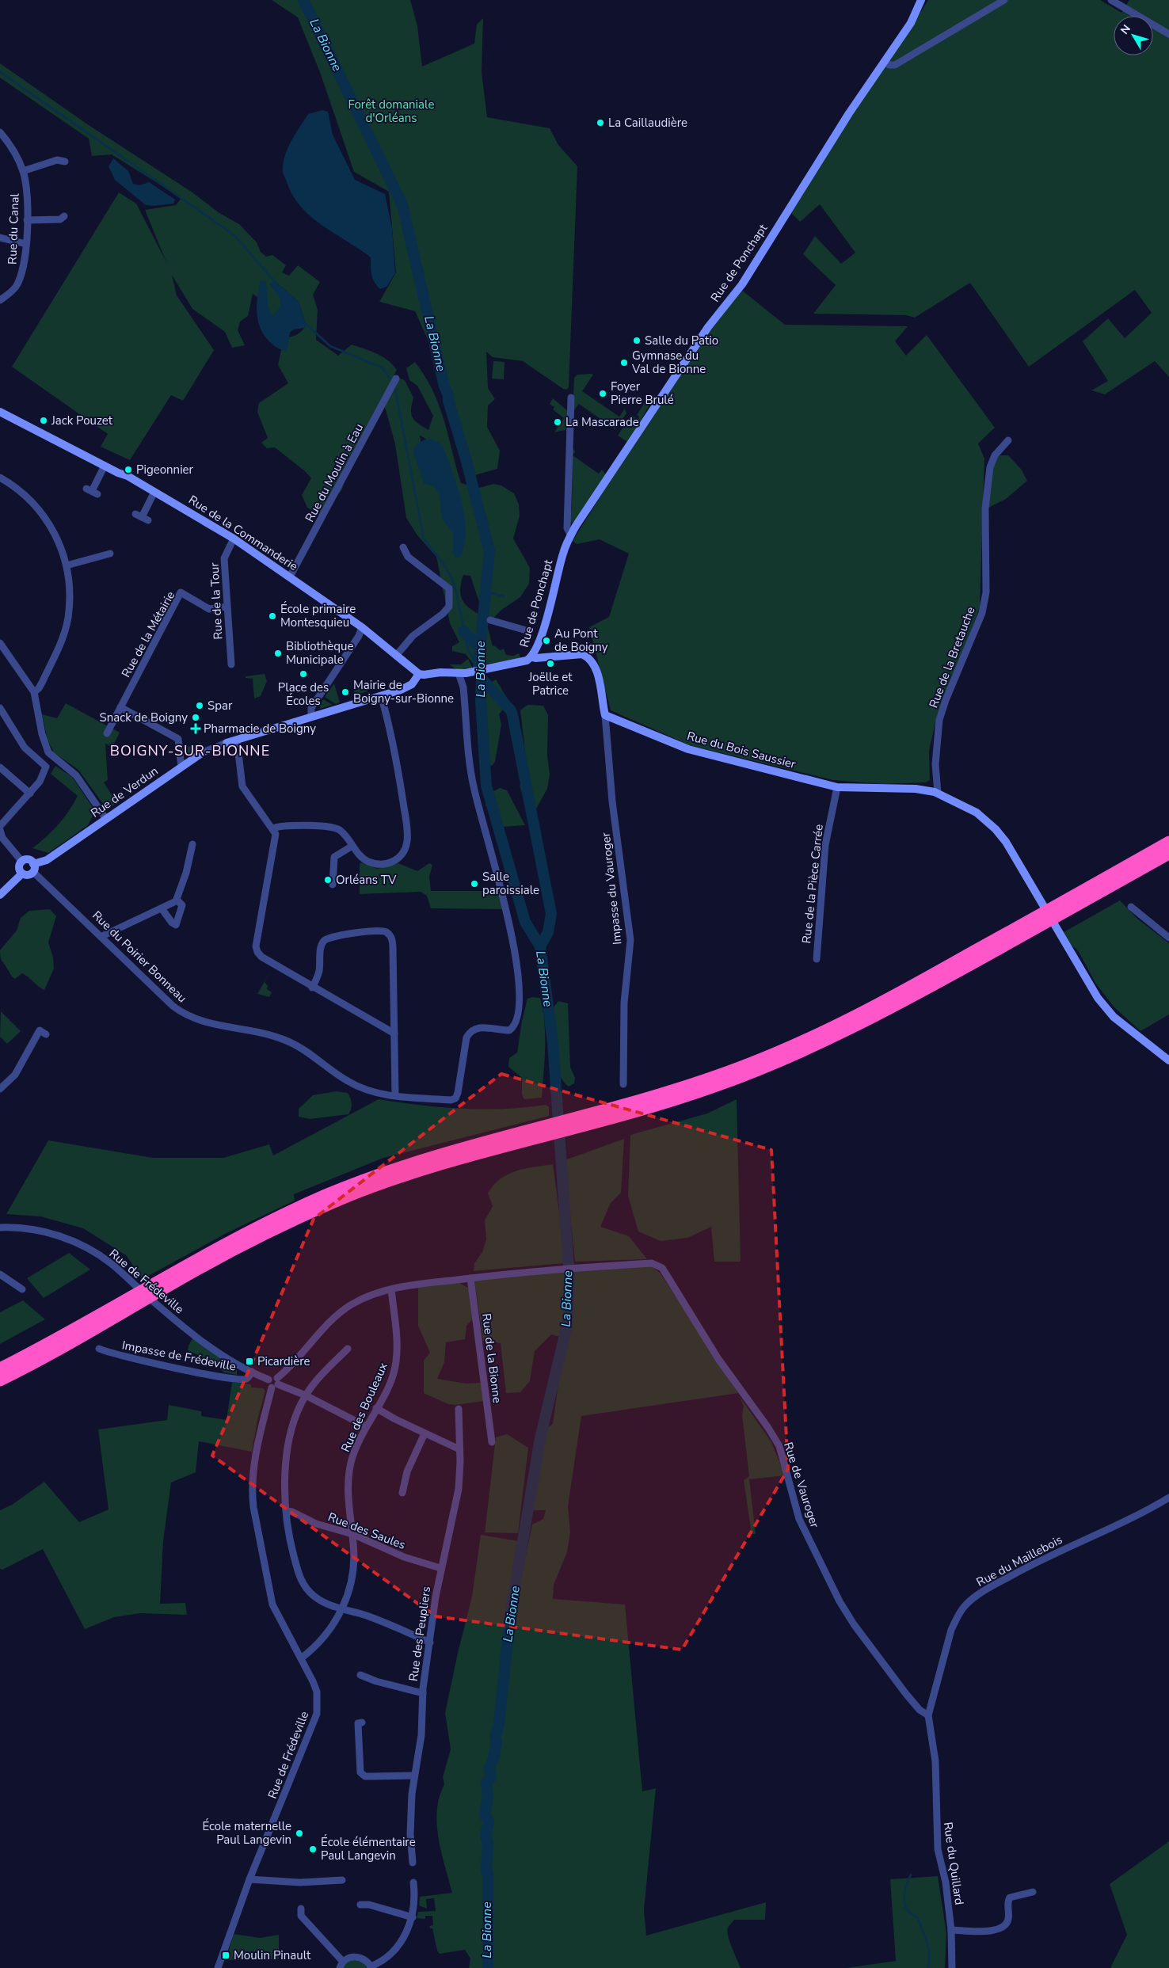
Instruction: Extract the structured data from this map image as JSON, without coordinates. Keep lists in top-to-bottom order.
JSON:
{
  "streets": {
    "street": [
      "Rue du Canal",
      "Rue de Ponchapt",
      "Rue du Moulin à Eau",
      "Rue de la Commanderie",
      "Rue de la Tour",
      "Rue de la Métairie",
      "Rue de la Bretauche",
      "Rue du Bois Saussier",
      "Rue de Verdun",
      "Rue de la Pièce Carrée",
      "Impasse du Vauroger",
      "Rue du Poirier Bonneau",
      "Rue de Frédeville",
      "Impasse de Frédeville",
      "Rue de la Bionne",
      "Rue des Bouleaux",
      "Rue de Vauroger",
      "Rue des Saules",
      "Rue du Maillebois",
      "Rue des Peupliers",
      "Rue du Quillard"
    ]
  },
  "crossings": [
    ["Rue de Ponchapt", "Rue de la Commanderie"],
    ["Rue de Ponchapt", "Rue de Verdun"],
    ["Rue de Ponchapt", "Rue du Poirier Bonneau"],
    ["Rue du Moulin à Eau", "Rue de la Commanderie"],
    ["Rue de la Commanderie", "Rue de la Tour"],
    ["Rue de la Commanderie", "Rue de Verdun"],
    ["Rue de la Tour", "Rue de la Métairie"],
    ["Rue de la Bretauche", "Rue du Bois Saussier"],
    ["Rue du Bois Saussier", "Rue de la Pièce Carrée"],
    ["Rue du Bois Saussier", "Impasse du Vauroger"],
    ["Rue de Verdun", "Rue du Poirier Bonneau"],
    ["Rue de Frédeville", "Impasse de Frédeville"],
    ["Rue de Frédeville", "Rue des Bouleaux"],
    ["Rue de la Bionne", "Rue de Vauroger"],
    ["Rue des Bouleaux", "Rue des Saules"],
    ["Rue de Vauroger", "Rue du Maillebois"],
    ["Rue de Vauroger", "Rue du Quillard"],
    ["Rue des Saules", "Rue des Peupliers"],
    ["Rue du Maillebois", "Rue du Quillard"]
  ],
  "districts": ["BOIGNY-SUR-BIONNE"],
  "water": ["La Bionne"],
  "parks": ["Forêt domaniale d'Orléans"],
  "places": {
    "other": [
      "La Caillaudière",
      "Salle du Patio",
      "Gymnase du Val de Bionne",
      "Foyer Pierre Brulé",
      "Jack Pouzet",
      "La Mascarade",
      "Pigeonnier",
      "École primaire Montesquieu",
      "Au Pont de Boigny",
      "Bibliothèque Municipale",
      "Joëlle et Patrice",
      "Place des Écoles",
      "Mairie de Boigny-sur-Bionne",
      "Spar",
      "Snack de Boigny",
      "Orléans TV",
      "Salle paroissiale",
      "École maternelle Paul Langevin",
      "École élémentaire Paul Langevin"
    ],
    "health": ["Pharmacie de Boigny"],
    "transit": ["Picardière", "Moulin Pinault"]
  },
  "north": "top left"
}
